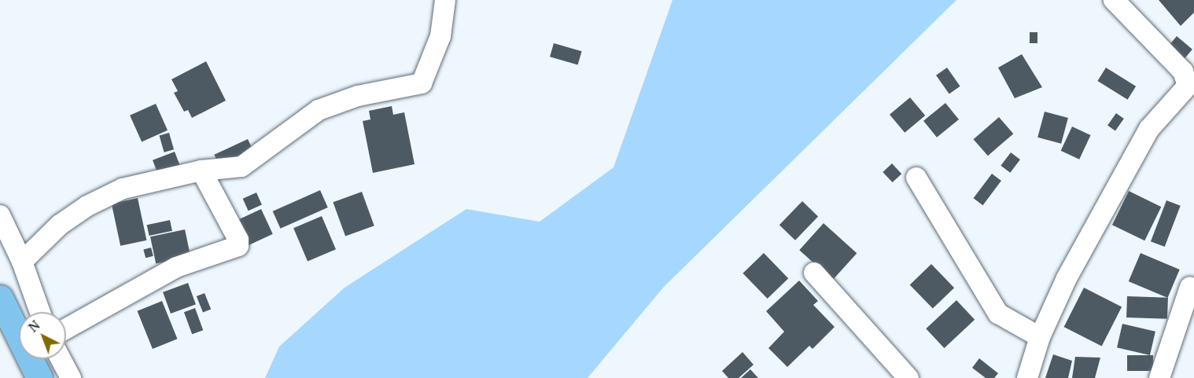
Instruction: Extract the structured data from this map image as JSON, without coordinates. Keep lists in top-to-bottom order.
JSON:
{
  "north": "top left"
}
